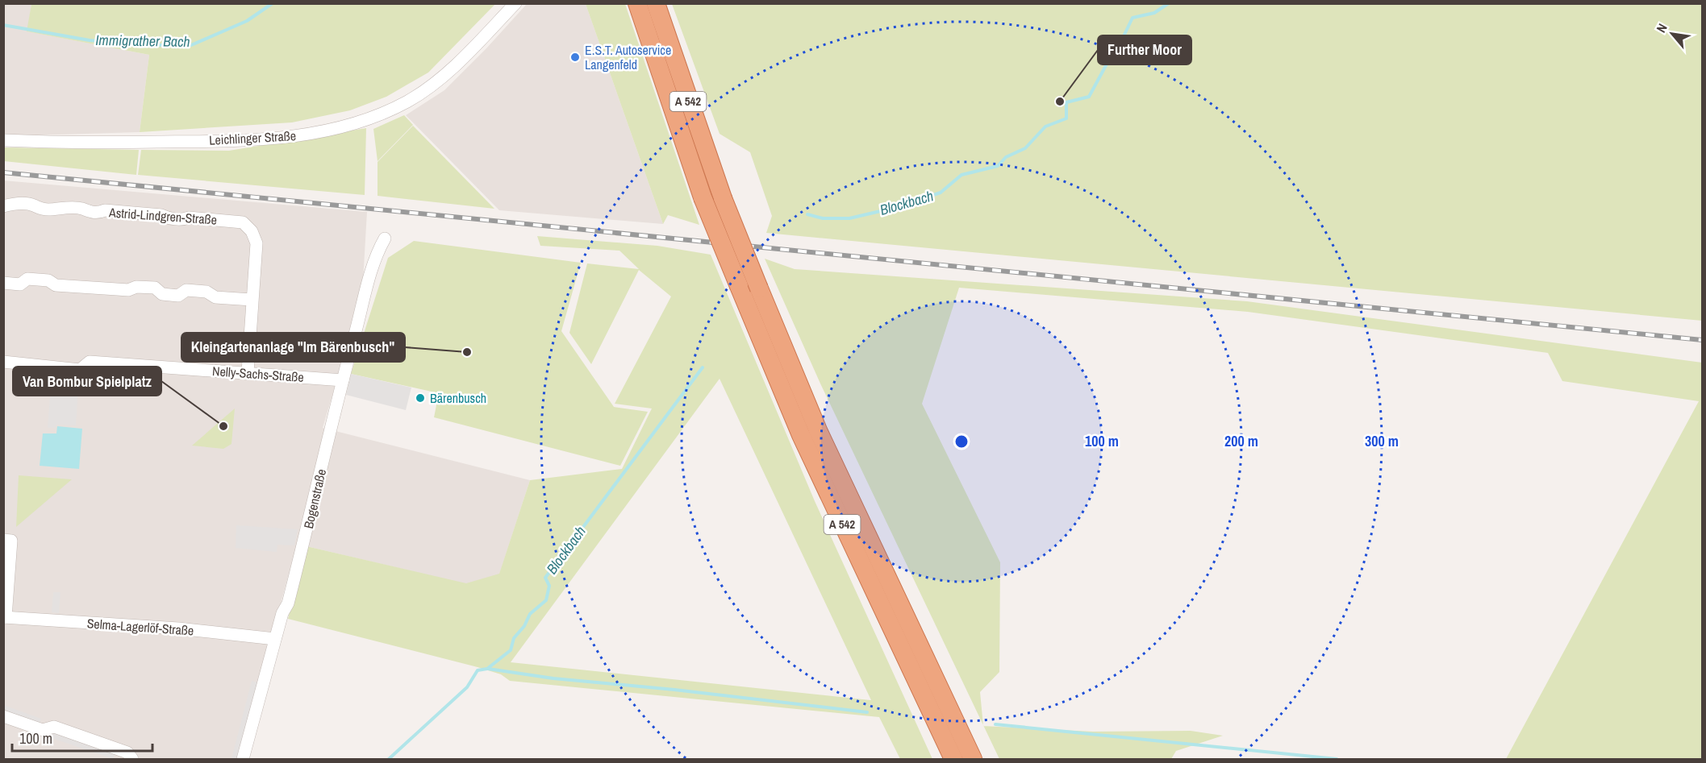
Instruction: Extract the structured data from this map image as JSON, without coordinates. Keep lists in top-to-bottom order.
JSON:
{
  "streets": {
    "highway": ["A 542"],
    "street": [
      "Leichlinger Straße",
      "Astrid-Lindgren-Straße",
      "Nelly-Sachs-Straße",
      "Bogenstraße",
      "Selma-Lagerlöf-Straße"
    ]
  },
  "crossings": [
    ["Astrid-Lindgren-Straße", "Nelly-Sachs-Straße"],
    ["Nelly-Sachs-Straße", "Bogenstraße"],
    ["Bogenstraße", "Selma-Lagerlöf-Straße"]
  ],
  "water": ["Immigrather Bach", "Blockbach"],
  "places": [
    "E.S.T. Autoservice Langenfeld",
    "Further Moor",
    "Kleingartenanlage \"Im Bärenbusch\"",
    "Bärenbusch",
    "Van Bombur Spielplatz"
  ],
  "scale_bar": "100 m",
  "north": "top left",
  "rings": ["100 m", "200 m", "300 m"]
}
